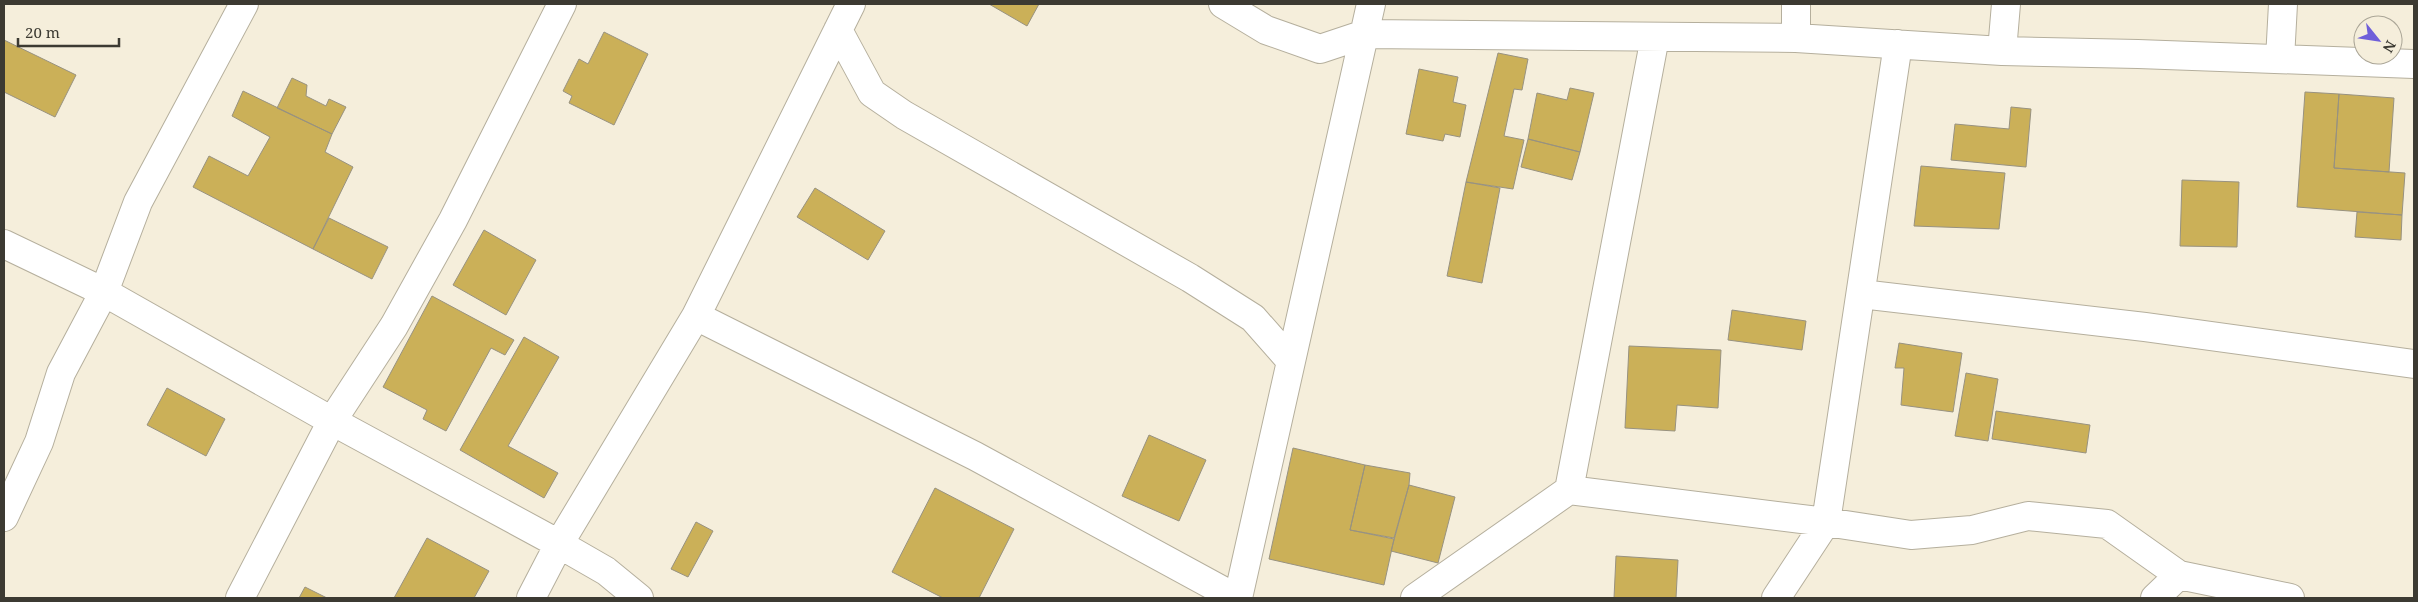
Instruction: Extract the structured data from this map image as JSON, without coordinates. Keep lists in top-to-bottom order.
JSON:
{
  "scale_bar": "20 m",
  "north": "bottom right"
}
